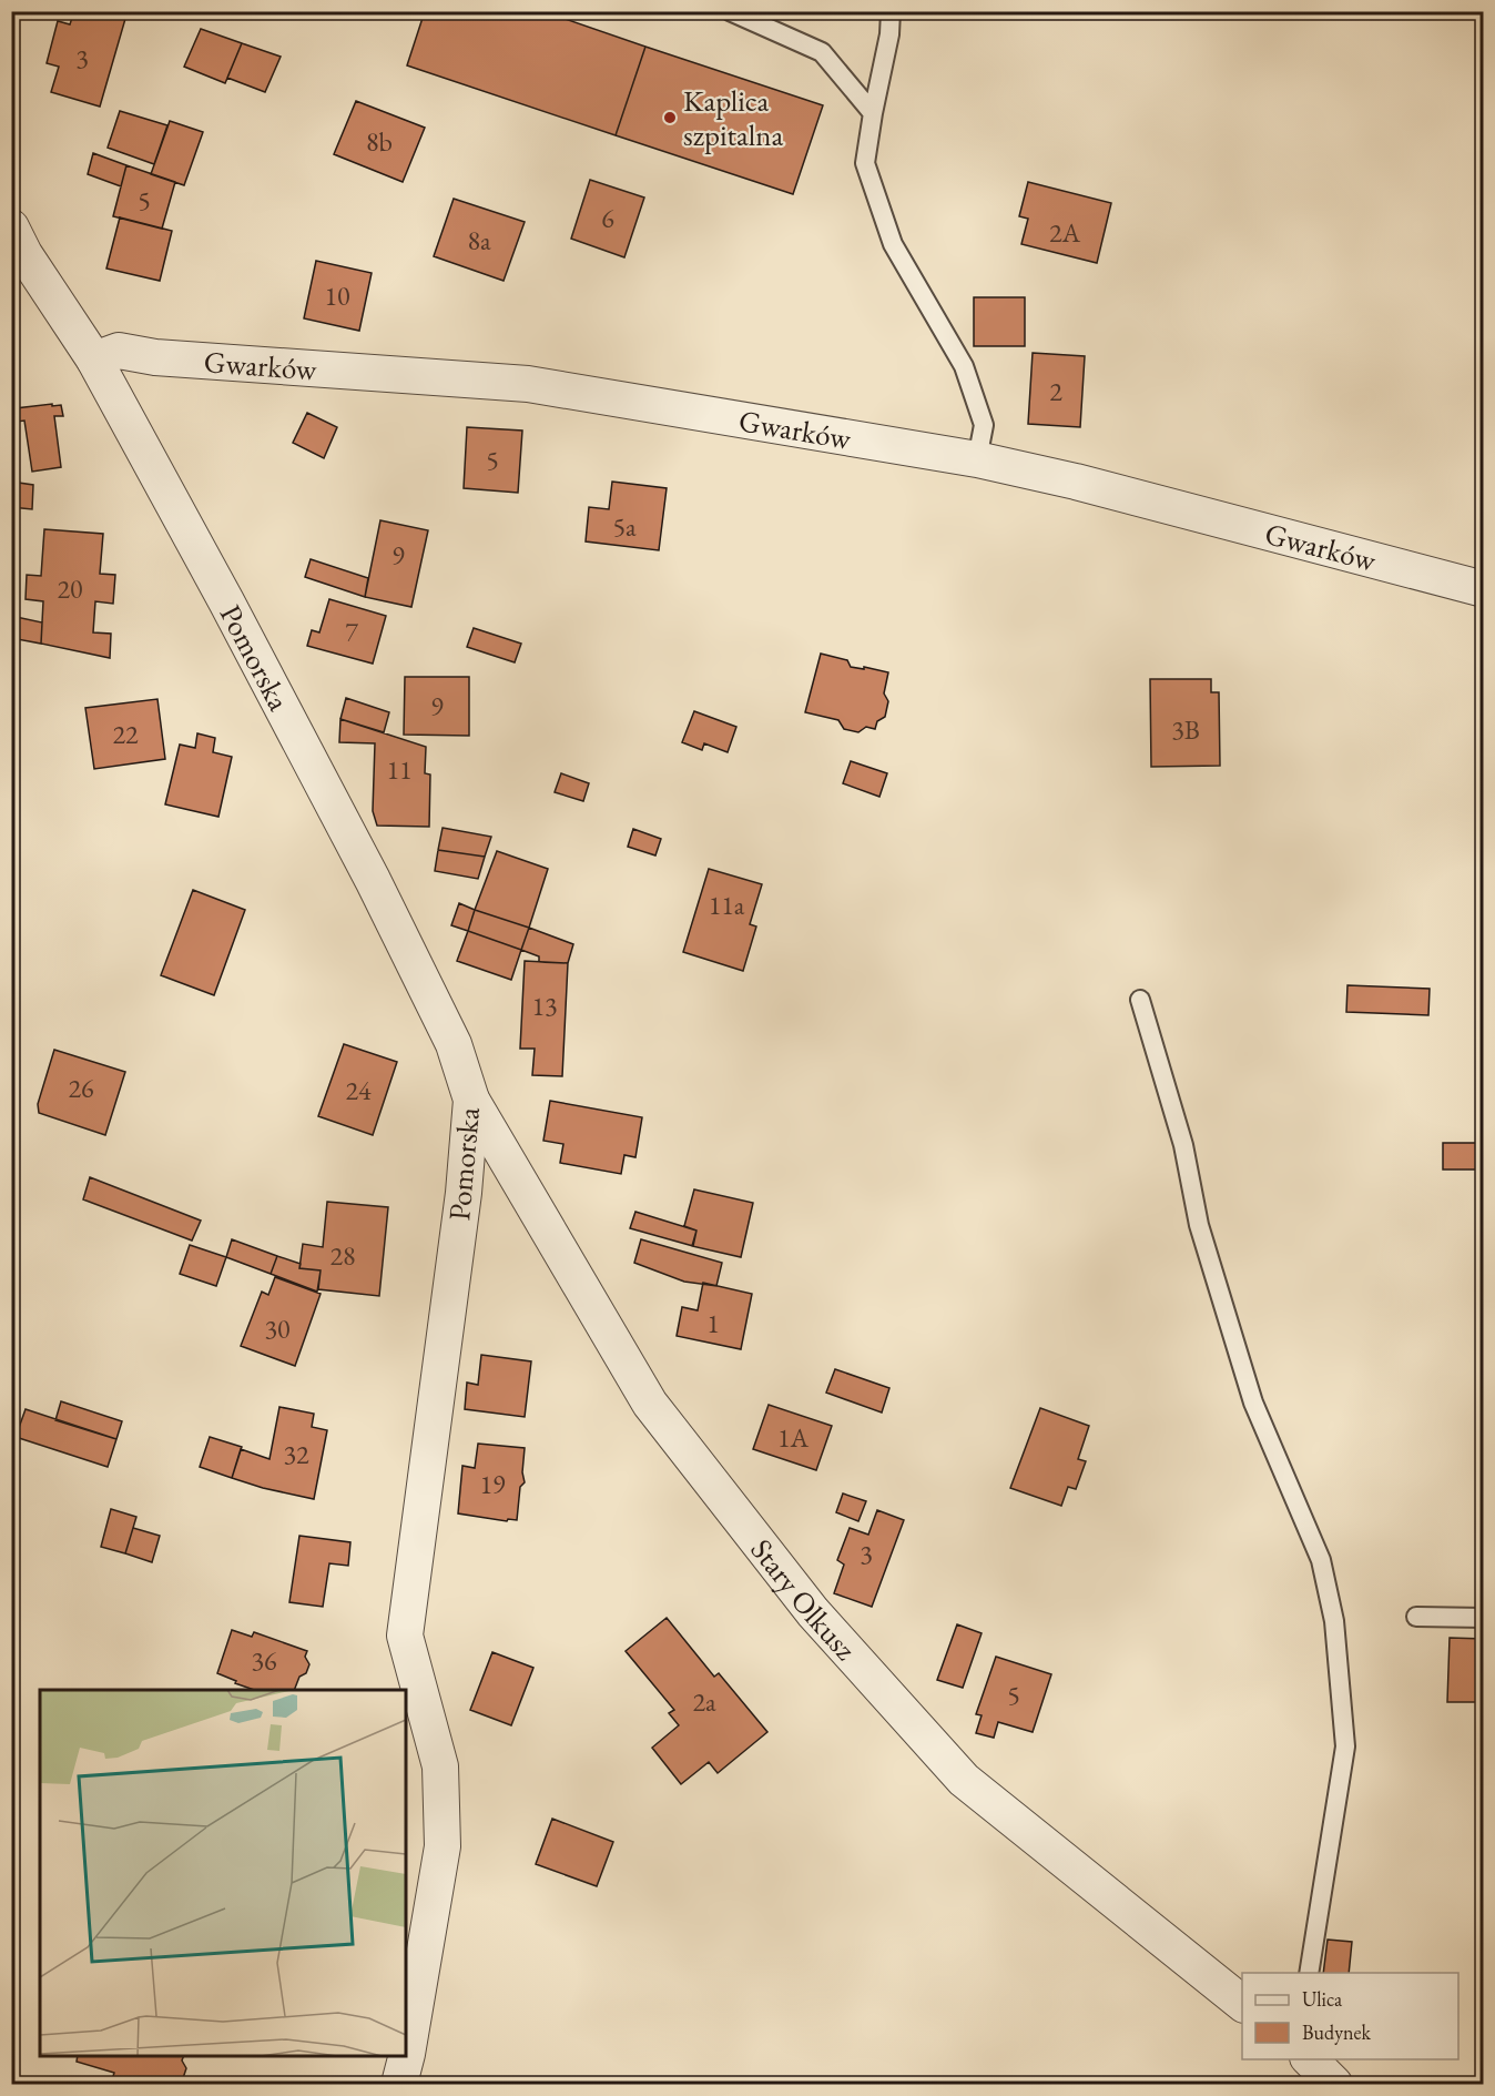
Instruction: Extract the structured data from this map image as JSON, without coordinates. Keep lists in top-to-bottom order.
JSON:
{
  "streets": {
    "street": ["Gwarków", "Pomorska", "Stary Olkusz"]
  },
  "crossings": [
    ["Gwarków", "Pomorska"],
    ["Pomorska", "Stary Olkusz"]
  ],
  "places": ["Kaplica szpitalna"],
  "house_numbers": [
    "3",
    "8b",
    "5",
    "6",
    "2A",
    "8a",
    "10",
    "2",
    "5",
    "5a",
    "9",
    "20",
    "7",
    "9",
    "3B",
    "22",
    "11",
    "11a",
    "13",
    "26",
    "24",
    "28",
    "1",
    "30",
    "1A",
    "32",
    "19",
    "3",
    "36",
    "5",
    "2a"
  ],
  "legend": ["Ulica", "Budynek"]
}
